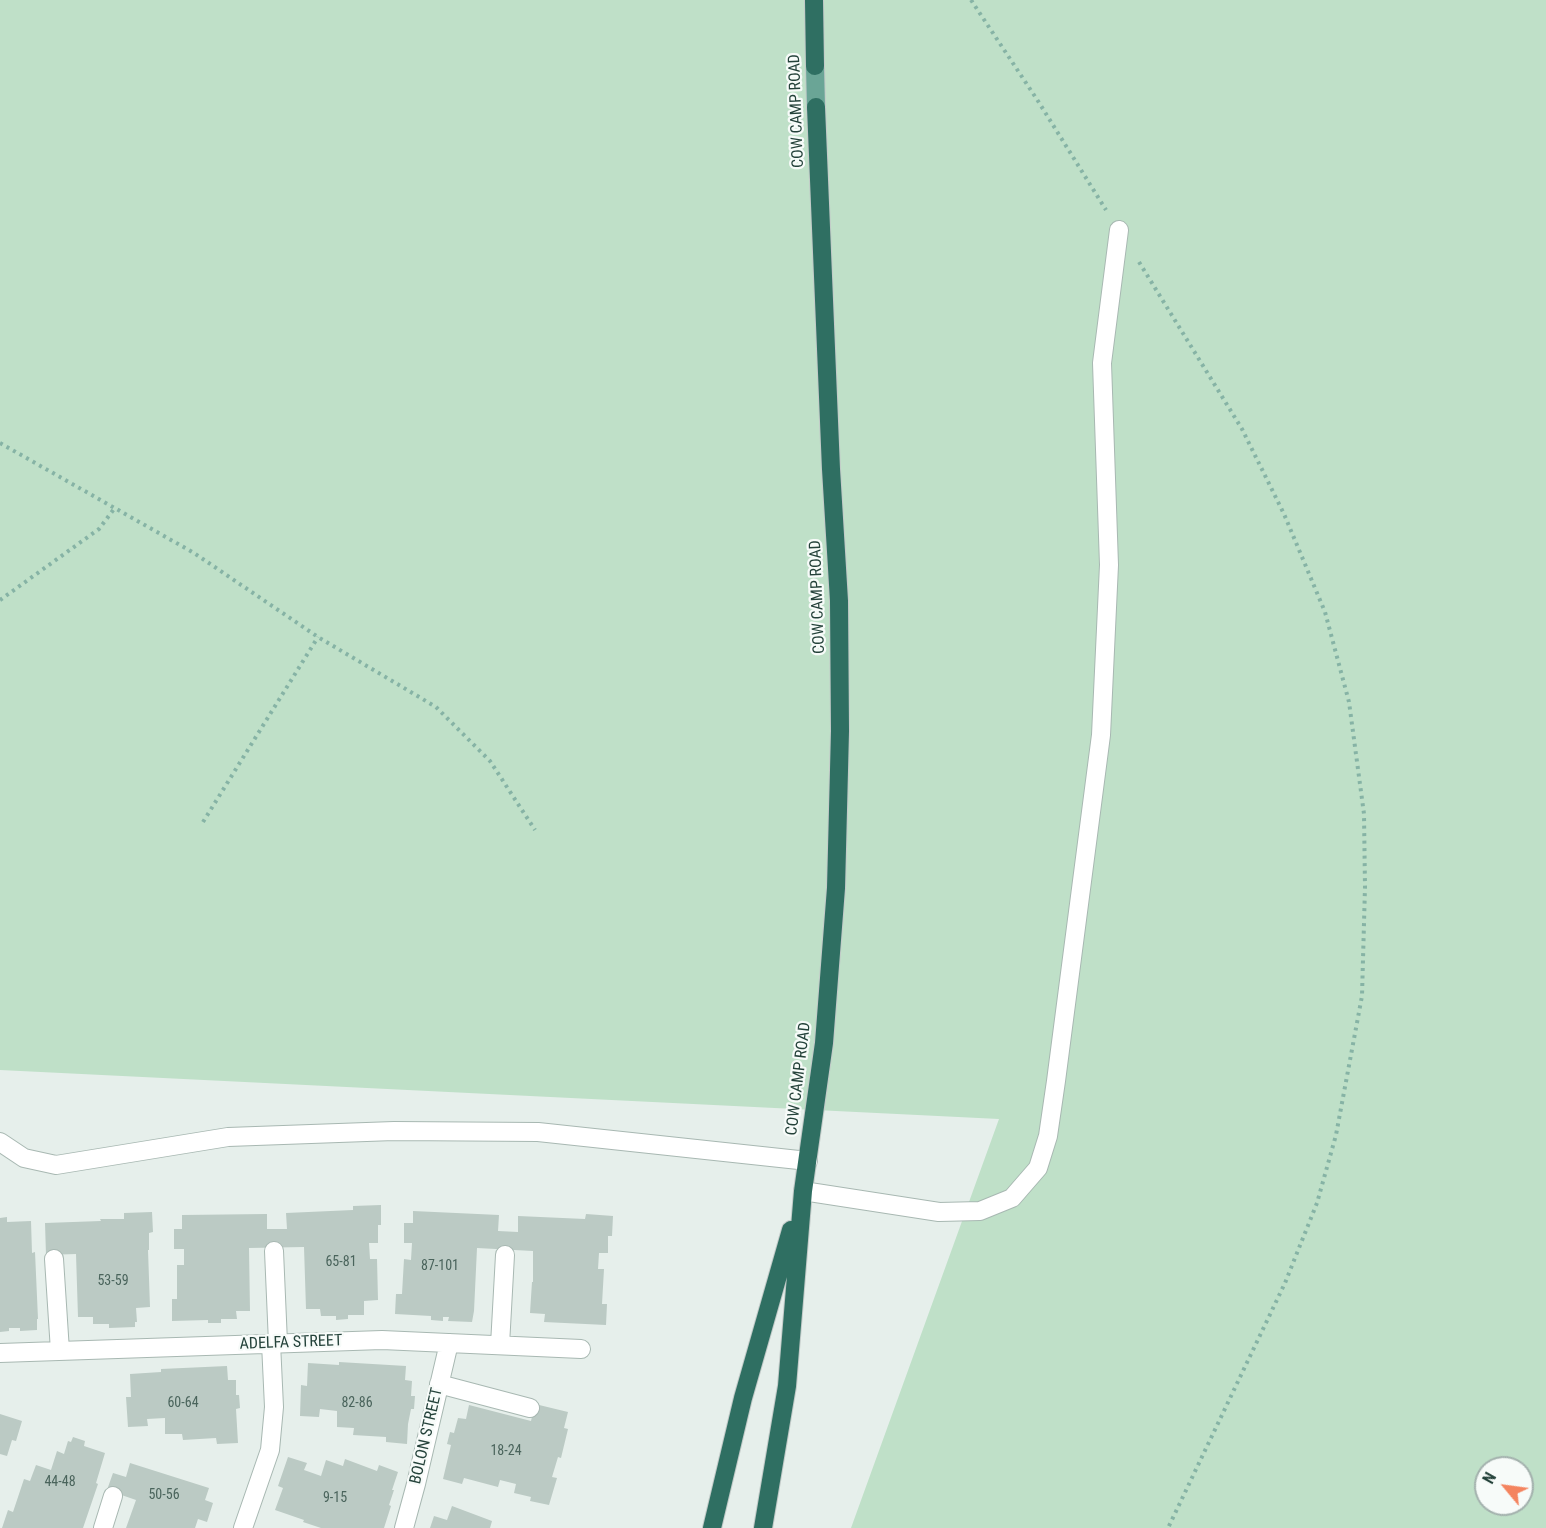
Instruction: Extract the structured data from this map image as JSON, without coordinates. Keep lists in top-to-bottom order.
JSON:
{
  "streets": {
    "highway": ["COW CAMP ROAD"],
    "street": ["ADELFA STREET", "BOLON STREET"]
  },
  "crossings": [
    ["ADELFA STREET", "BOLON STREET"]
  ],
  "house_numbers": [
    "65-81",
    "87-101",
    "53-59",
    "60-64",
    "82-86",
    "18-24",
    "44-48",
    "50-56",
    "9-15"
  ],
  "north": "top left"
}
